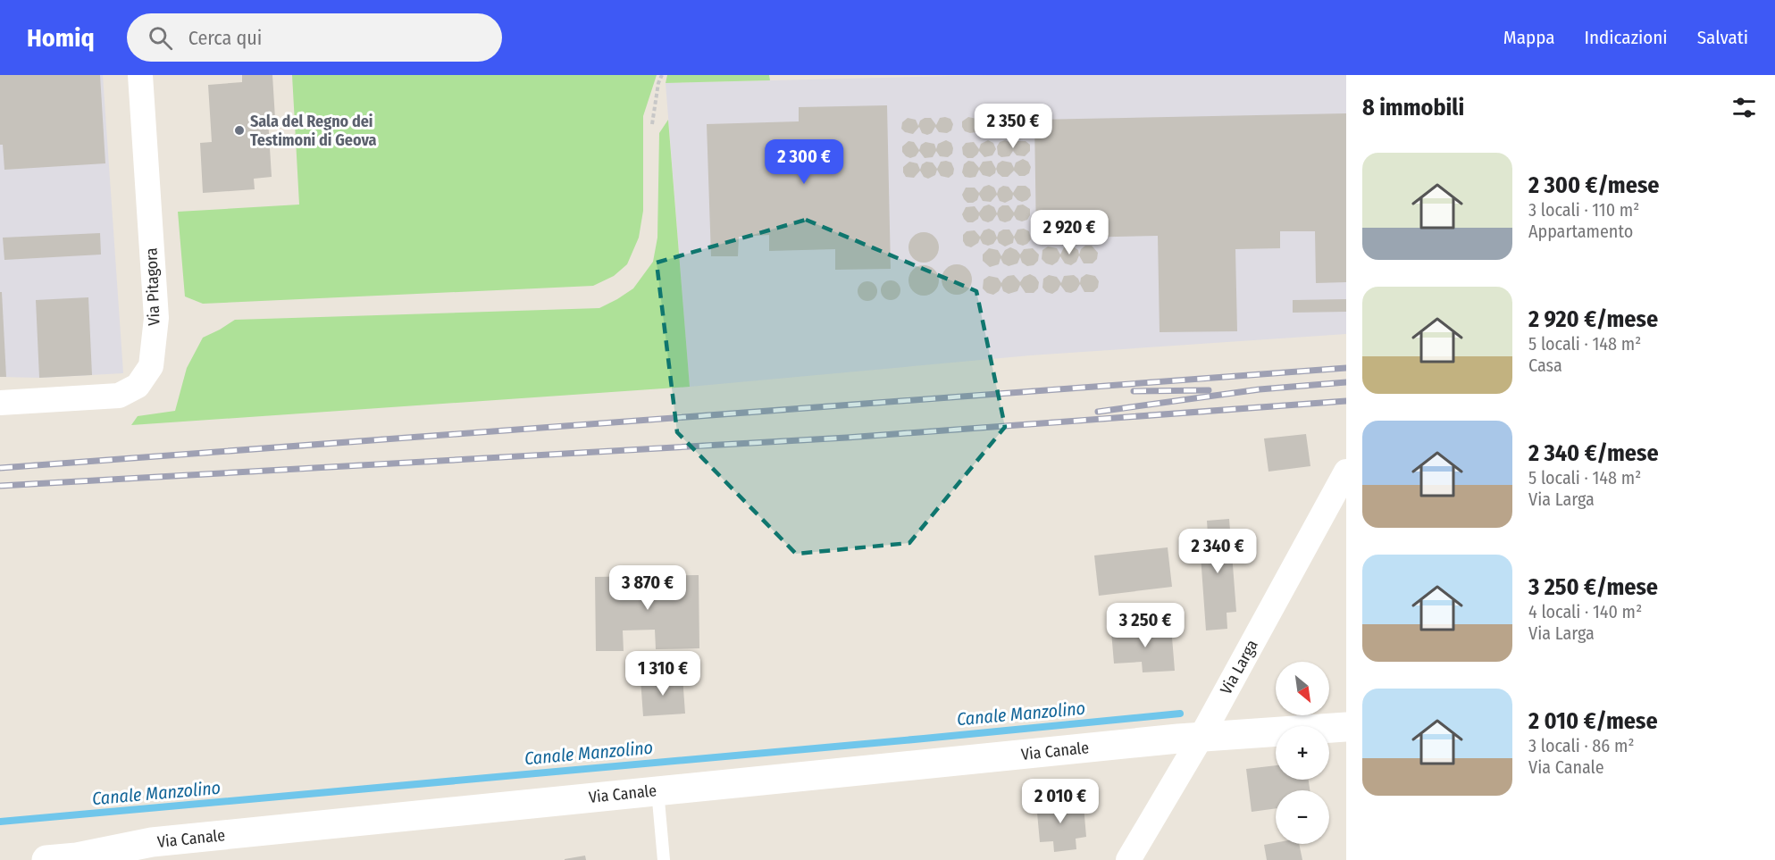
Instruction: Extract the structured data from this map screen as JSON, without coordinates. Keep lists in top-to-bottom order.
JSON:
{
  "streets": {
    "street": ["Via Pitagora", "Via Larga", "Via Canale"]
  },
  "crossings": [
    ["Via Larga", "Via Canale"]
  ],
  "water": ["Canale Manzolino"],
  "places": ["Sala del Regno dei Testimoni di Geova"],
  "north": "bottom right",
  "page": {
    "header": "Homiq",
    "search": "Cerca qui",
    "nav": ["Mappa", "Indicazioni", "Salvati"],
    "heading": "8 immobili",
    "price": [
      "2 350 €",
      "2 300 €",
      "2 920 €",
      "2 340 €",
      "3 870 €",
      "3 250 €",
      "1 310 €",
      "2 010 €"
    ],
    "list": [
      {
        "name": "2 300 €/mese",
        "note": "3 locali · 110 m² · Appartamento"
      },
      {
        "name": "2 920 €/mese",
        "note": "5 locali · 148 m² · Casa"
      },
      {
        "name": "2 340 €/mese",
        "note": "5 locali · 148 m² · Via Larga"
      },
      {
        "name": "3 250 €/mese",
        "note": "4 locali · 140 m² · Via Larga"
      },
      {
        "name": "2 010 €/mese",
        "note": "3 locali · 86 m² · Via Canale"
      }
    ],
    "map_buttons": ["+", "−"]
  }
}
